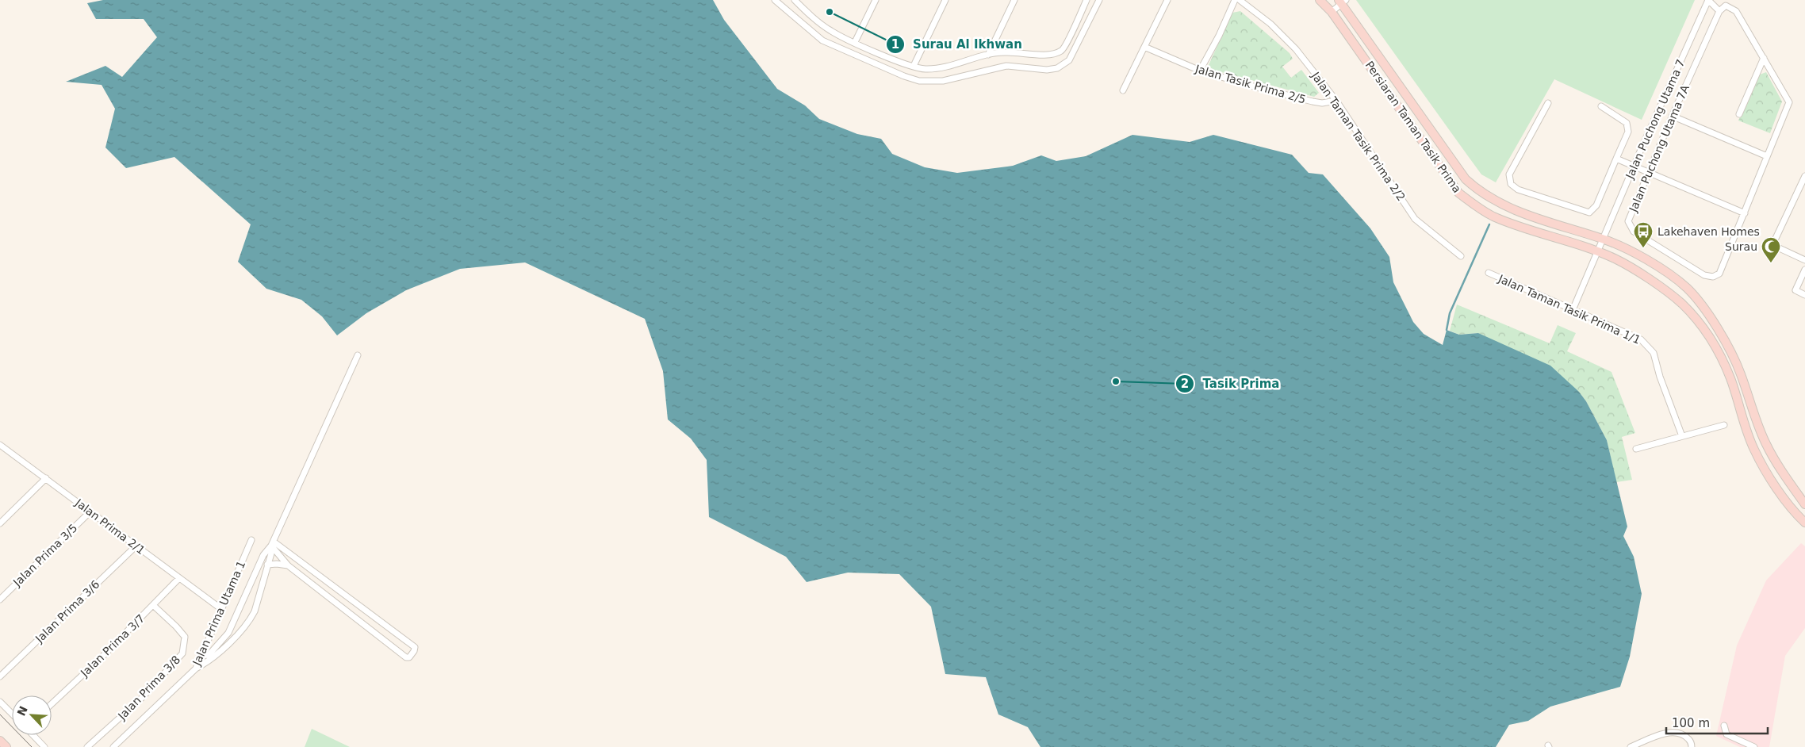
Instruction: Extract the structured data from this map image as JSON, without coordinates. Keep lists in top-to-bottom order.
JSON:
{
  "streets": {
    "main road": ["Persiaran Taman Tasik Prima"],
    "street": [
      "Jalan Tasik Prima 2/5",
      "Jalan Puchong Utama 7",
      "Jalan Taman Tasik Prima 2/2",
      "Jalan Puchong Utama 7A",
      "Jalan Taman Tasik Prima 1/1",
      "Jalan Prima 2/1",
      "Jalan Prima 3/5",
      "Jalan Prima 3/6",
      "Jalan Prima Utama 1",
      "Jalan Prima 3/7",
      "Jalan Prima 3/8"
    ]
  },
  "crossings": [
    ["Jalan Tasik Prima 2/5", "Jalan Taman Tasik Prima 2/2"],
    ["Jalan Puchong Utama 7", "Persiaran Taman Tasik Prima"],
    ["Jalan Puchong Utama 7", "Jalan Taman Tasik Prima 1/1"],
    ["Jalan Prima 2/1", "Jalan Prima 3/5"],
    ["Jalan Prima 2/1", "Jalan Prima 3/6"],
    ["Jalan Prima 2/1", "Jalan Prima Utama 1"],
    ["Jalan Prima 2/1", "Jalan Prima 3/7"],
    ["Jalan Prima 3/7", "Jalan Prima 3/8"]
  ],
  "places": {
    "other": ["Surau Al Ikhwan", "Tasik Prima"],
    "bus stop": ["Lakehaven Homes"],
    "mosque": ["Surau"]
  },
  "scale_bar": "100 m",
  "north": "top left"
}
